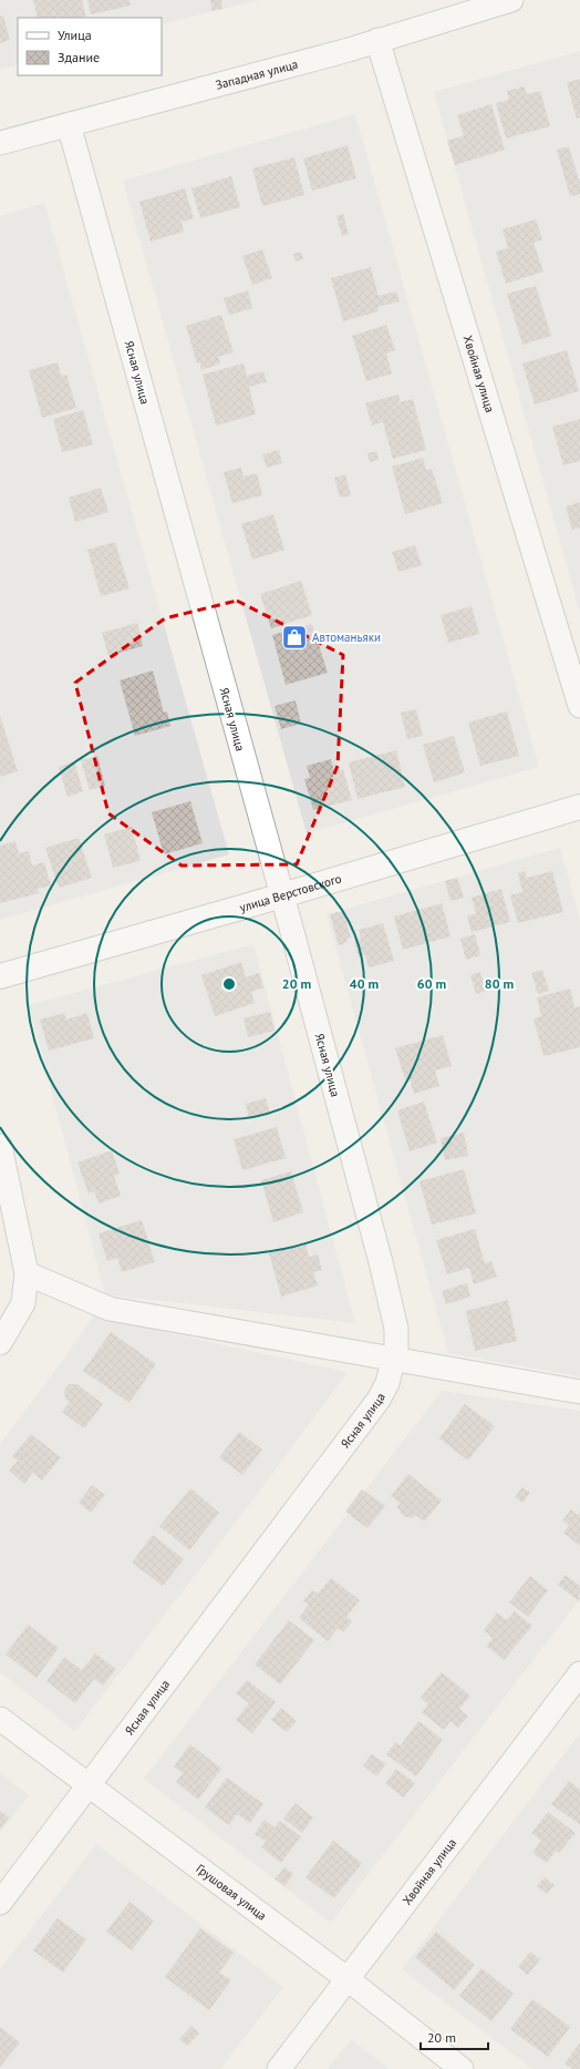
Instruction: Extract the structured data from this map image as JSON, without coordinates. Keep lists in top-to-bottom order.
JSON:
{
  "streets": {
    "street": [
      "Западная улица",
      "Ясная улица",
      "Хвойная улица",
      "улица Верстовского",
      "Грушовая улица"
    ]
  },
  "crossings": [
    ["Западная улица", "Ясная улица"],
    ["Западная улица", "Хвойная улица"],
    ["Ясная улица", "улица Верстовского"],
    ["Ясная улица", "Грушовая улица"],
    ["Хвойная улица", "Грушовая улица"]
  ],
  "places": {
    "shop": ["Автоманьяки"]
  },
  "legend": ["Улица", "Здание"],
  "scale_bar": "20 m",
  "rings": [
    "20 m",
    "40 m",
    "60 m",
    "80 m"
  ]
}
